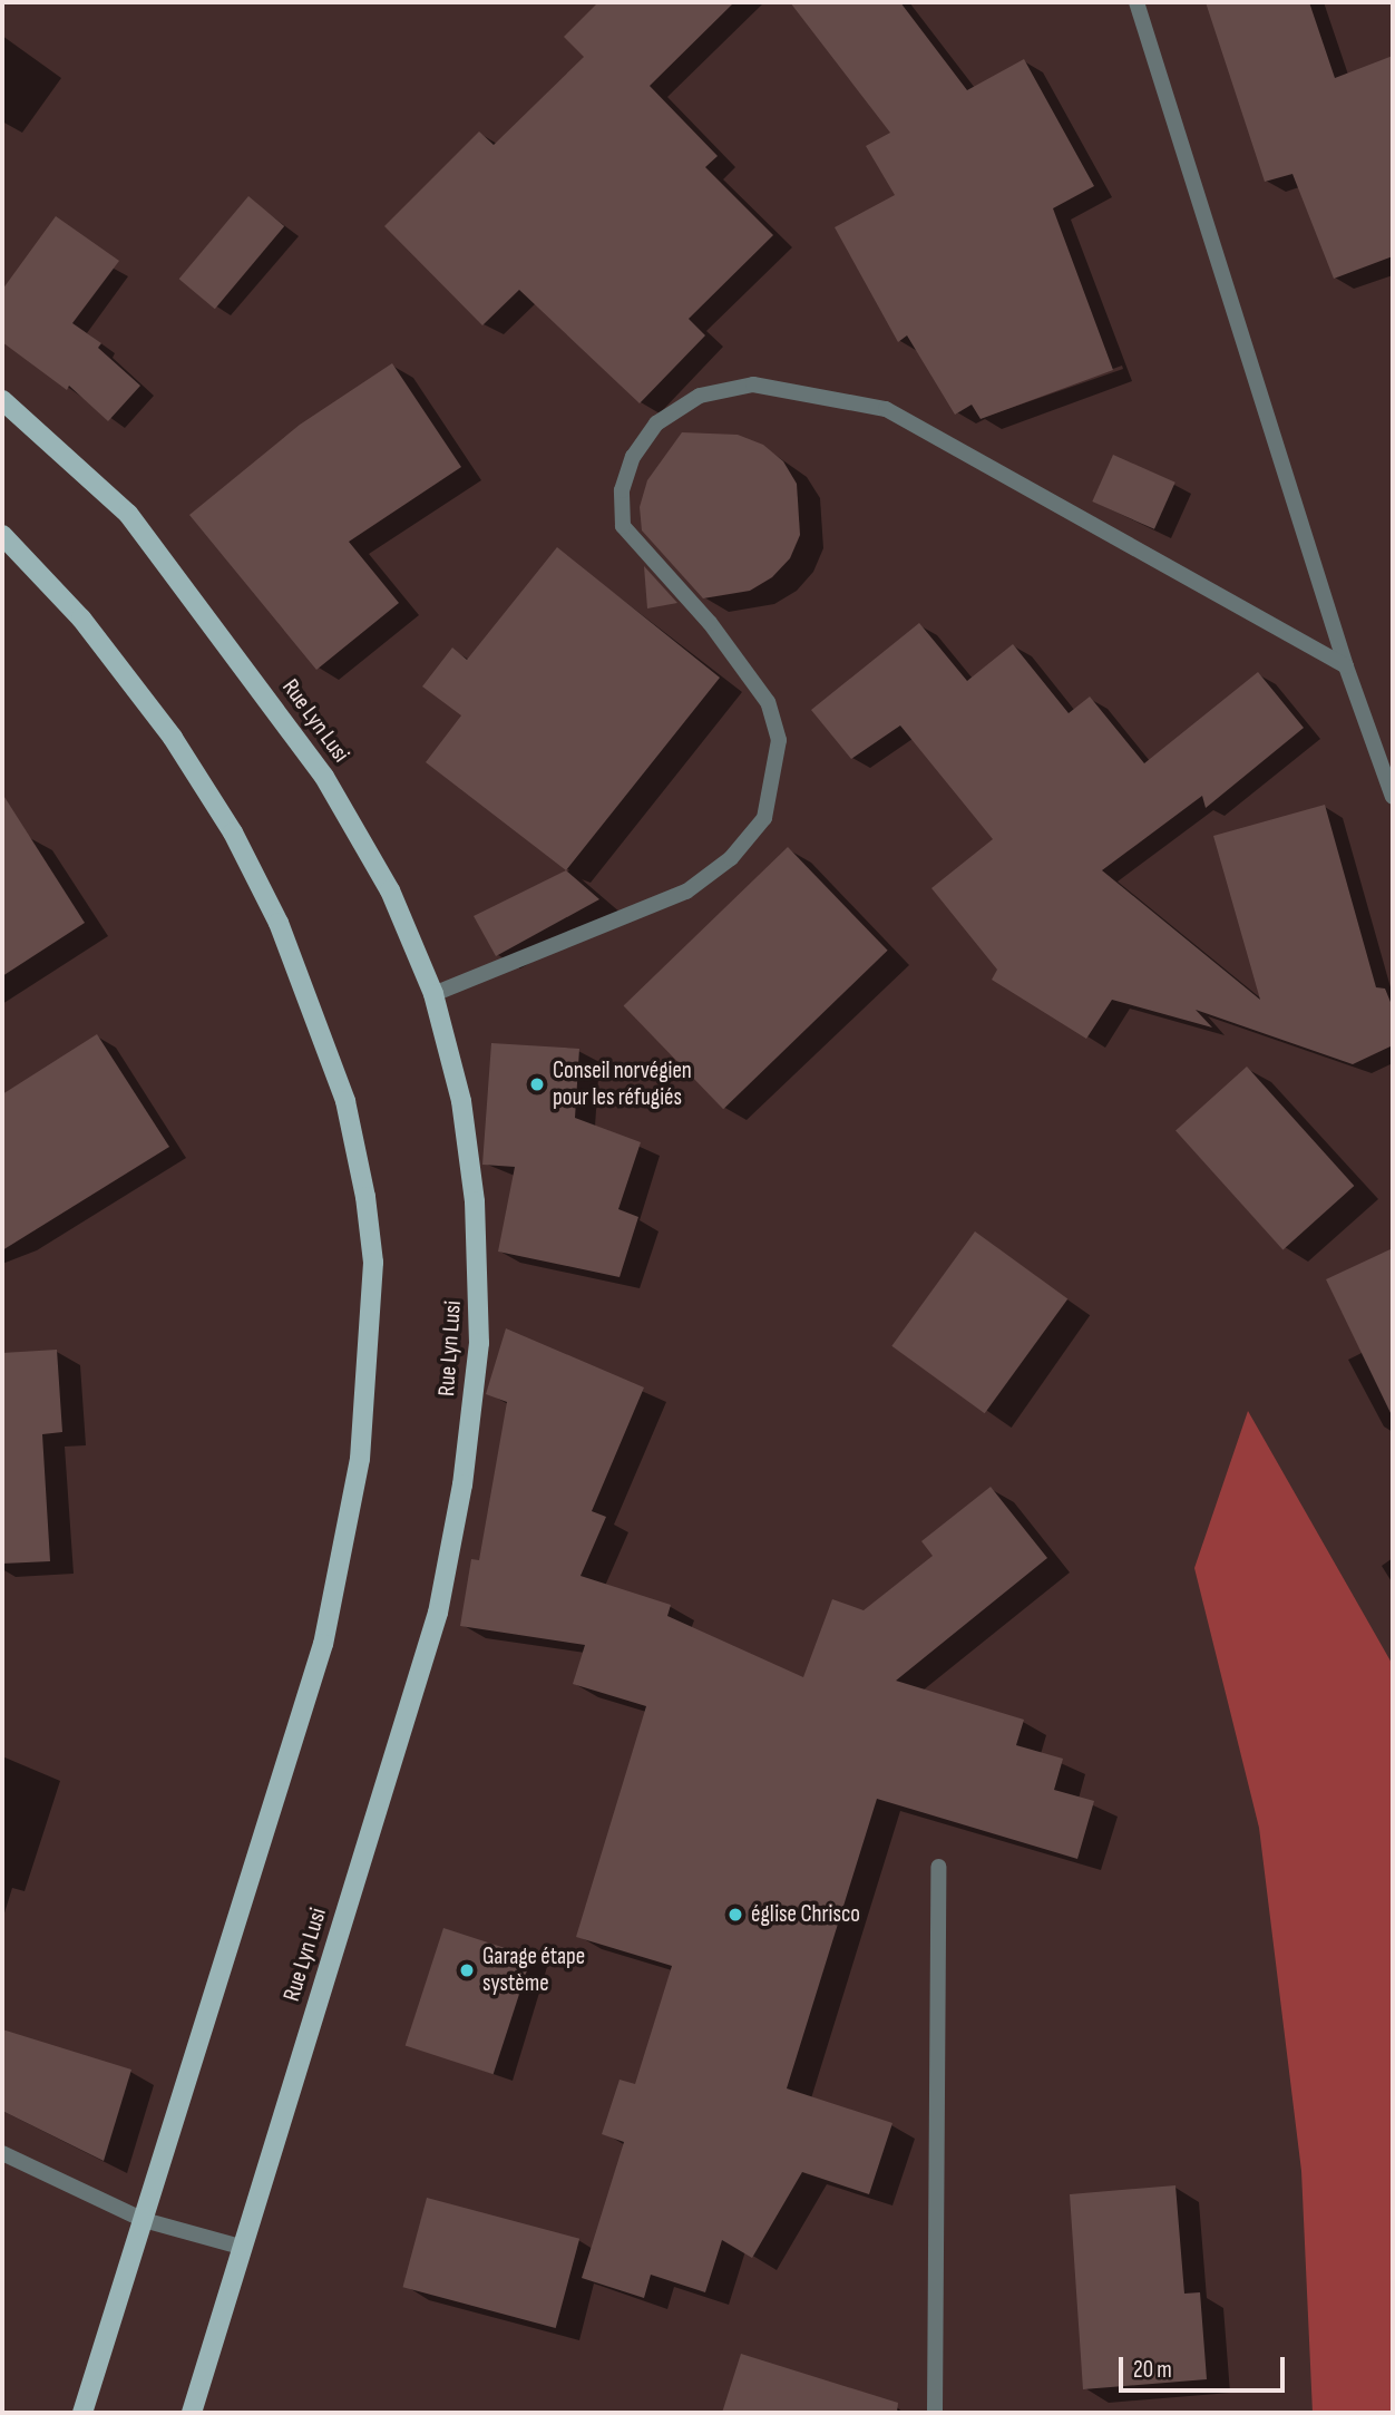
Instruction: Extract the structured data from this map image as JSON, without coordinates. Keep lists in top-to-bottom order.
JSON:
{
  "streets": {
    "main road": ["Rue Lyn Lusi"]
  },
  "places": ["Conseil norvégien pour les réfugiés", "église Chrisco", "Garage étape système"],
  "scale_bar": "20 m"
}
